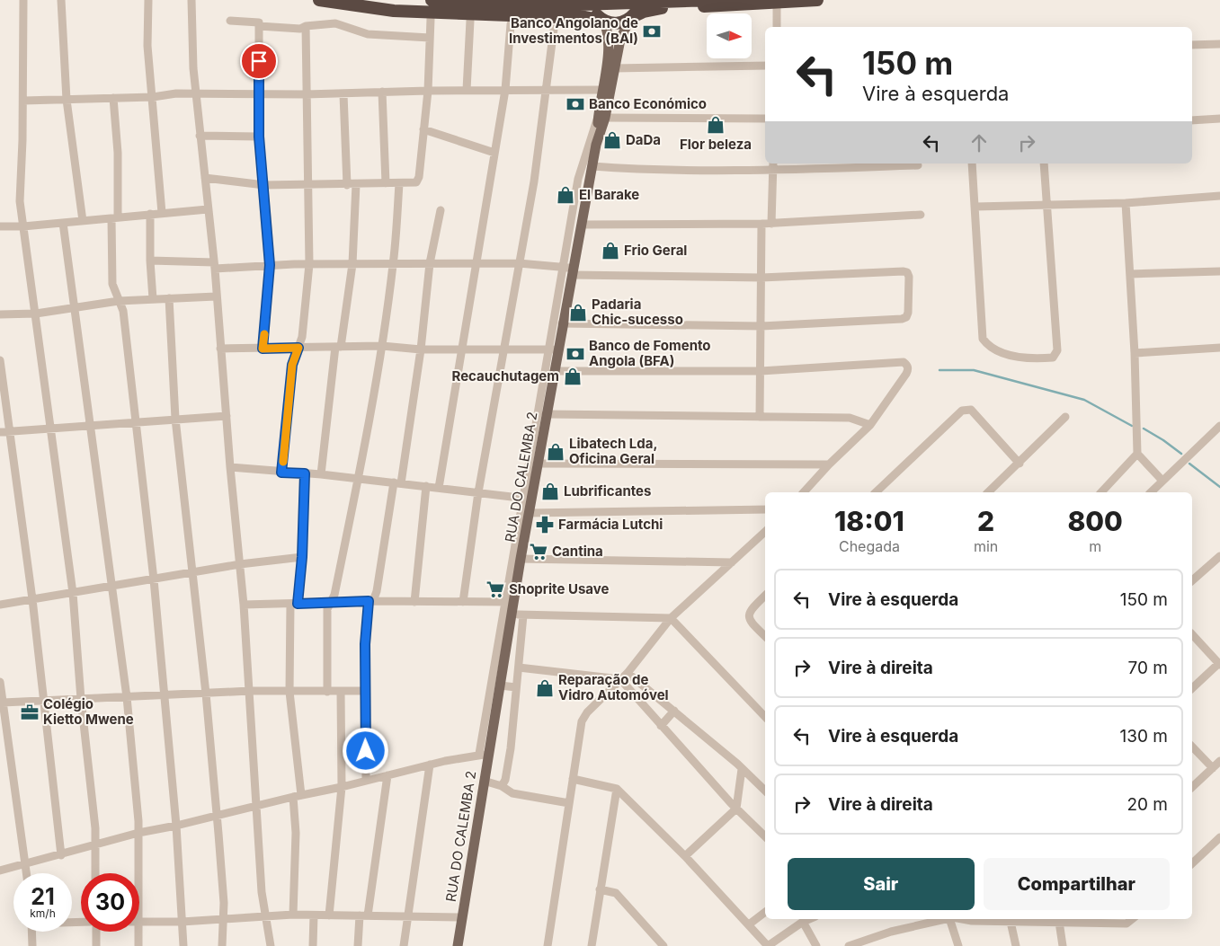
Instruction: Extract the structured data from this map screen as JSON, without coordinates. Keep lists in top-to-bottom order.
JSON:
{
  "streets": {
    "main road": ["RUA DO CALEMBA 2"]
  },
  "places": {
    "bank": ["Banco Angolano de Investimentos (BAI)", "Banco Económico", "Banco de Fomento Angola (BFA)"],
    "shop": [
      "Flor beleza",
      "DaDa",
      "El Barake",
      "Frio Geral",
      "Padaria Chic-sucesso",
      "Recauchutagem",
      "Libatech Lda, Oficina Geral",
      "Lubrificantes",
      "Reparação de Vidro Automóvel"
    ],
    "pharmacy": ["Farmácia Lutchi"],
    "supermarket": ["Cantina", "Shoprite Usave"],
    "office": ["Colégio Kietto Mwene"]
  },
  "north": "right",
  "page": {
    "turn": ["150 m", "Vire à esquerda"],
    "eta": [
      "18:01",
      "Chegada",
      "2",
      "min",
      "800",
      "m"
    ],
    "list": [
      {
        "name": "Vire à esquerda",
        "value": "150 m"
      },
      {
        "name": "Vire à direita",
        "value": "70 m"
      },
      {
        "name": "Vire à esquerda",
        "value": "130 m"
      },
      {
        "name": "Vire à direita",
        "value": "20 m"
      }
    ],
    "buttons": ["Sair", "Compartilhar"],
    "speed": "21 km/h",
    "limit": "30"
  }
}
